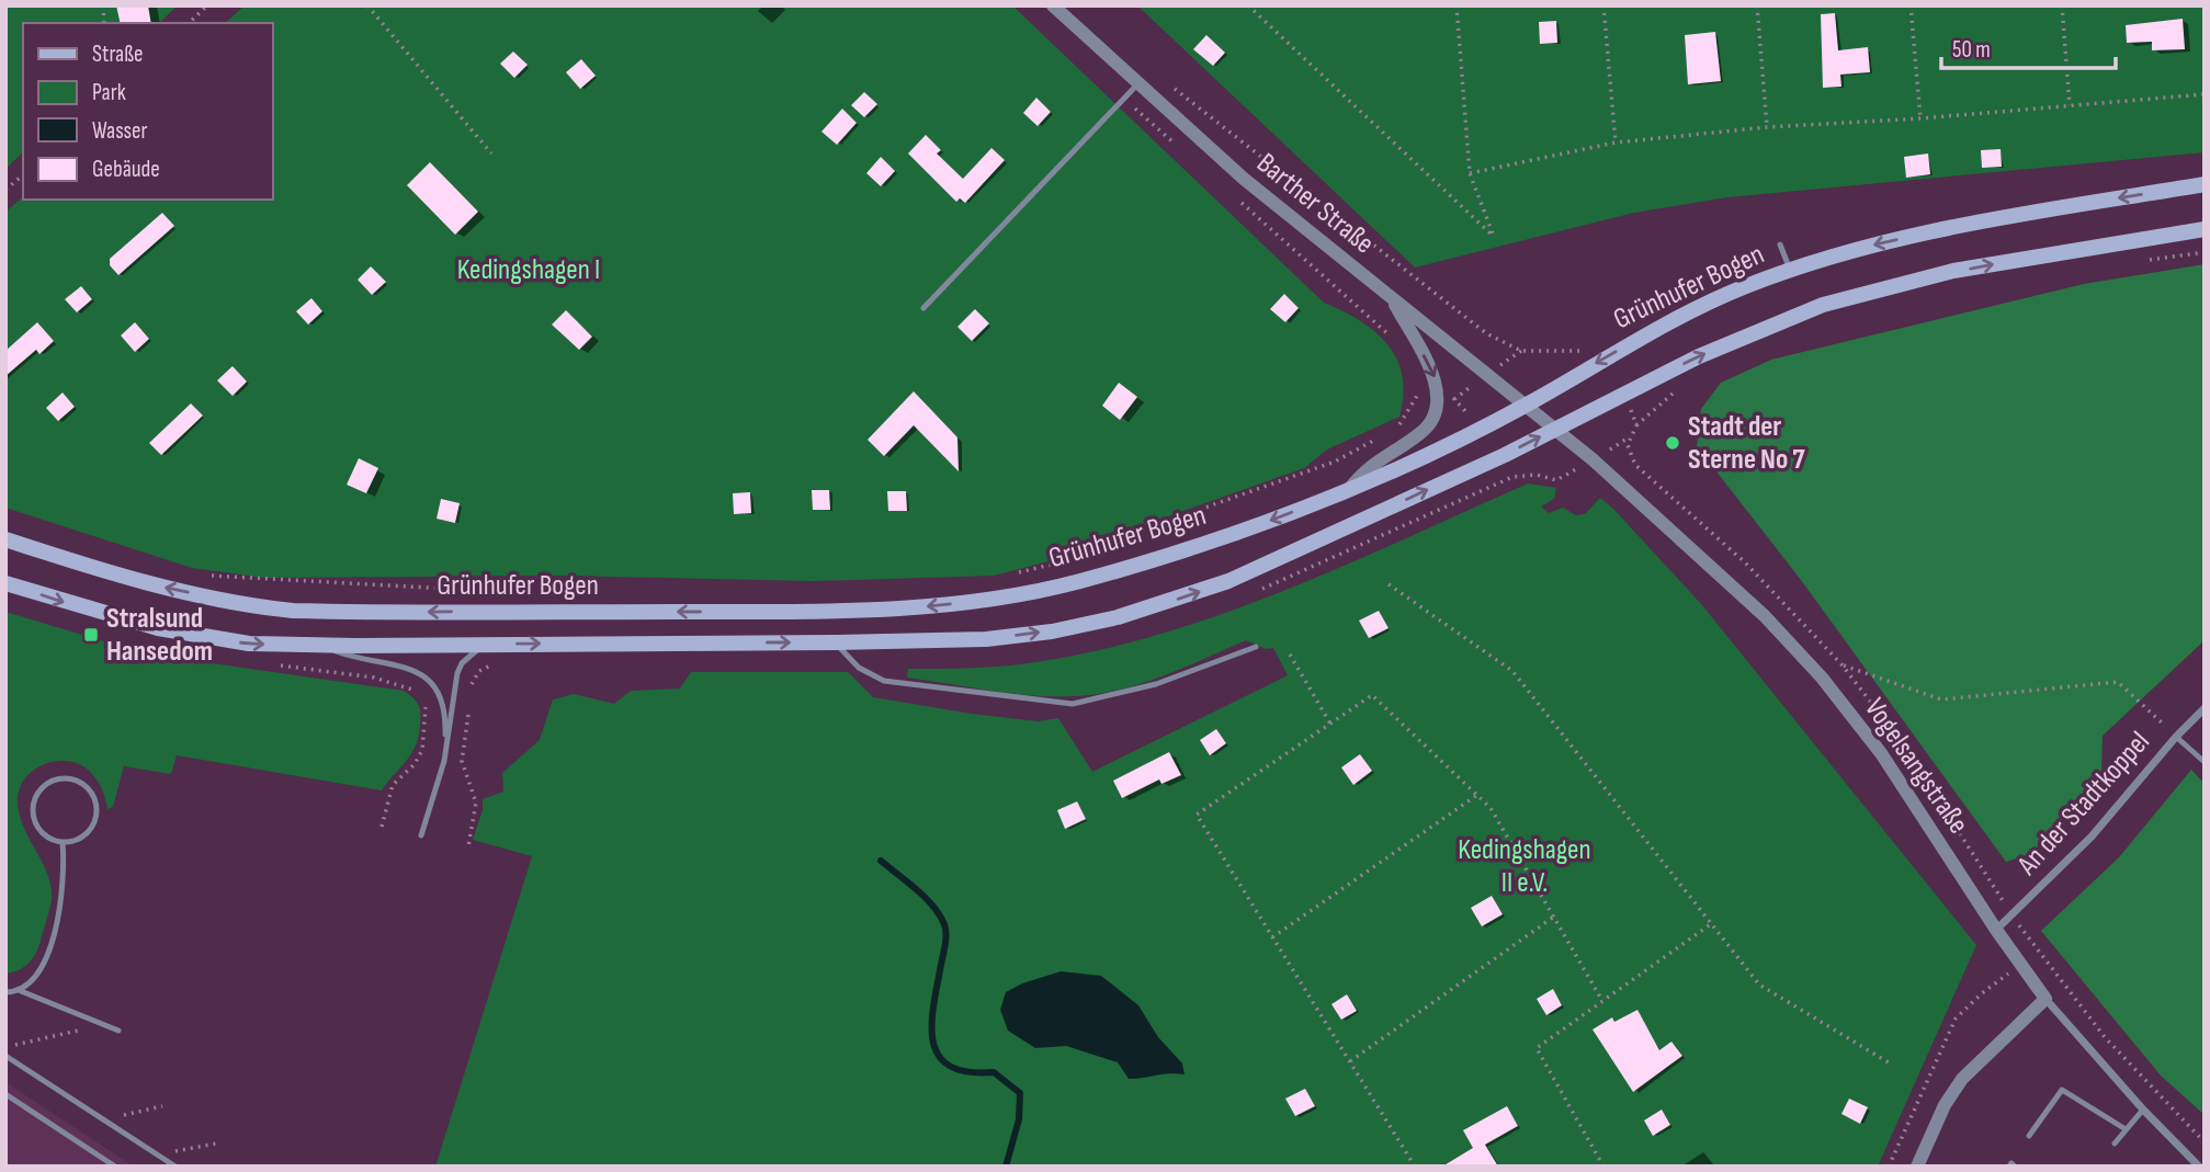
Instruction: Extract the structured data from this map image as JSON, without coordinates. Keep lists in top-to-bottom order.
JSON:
{
  "streets": {
    "main road": ["Grünhufer Bogen"],
    "street": ["Barther Straße", "Vogelsangstraße", "An der Stadtkoppel"]
  },
  "crossings": [
    ["Barther Straße", "Grünhufer Bogen"],
    ["Barther Straße", "Vogelsangstraße"],
    ["Grünhufer Bogen", "Vogelsangstraße"],
    ["Vogelsangstraße", "An der Stadtkoppel"]
  ],
  "parks": ["Kedingshagen I", "Kedingshagen II e.V."],
  "places": {
    "other": ["Stadt der Sterne No 7"],
    "transit": ["Stralsund Hansedom"]
  },
  "legend": [
    "Straße",
    "Park",
    "Wasser",
    "Gebäude"
  ],
  "scale_bar": "50 m"
}
